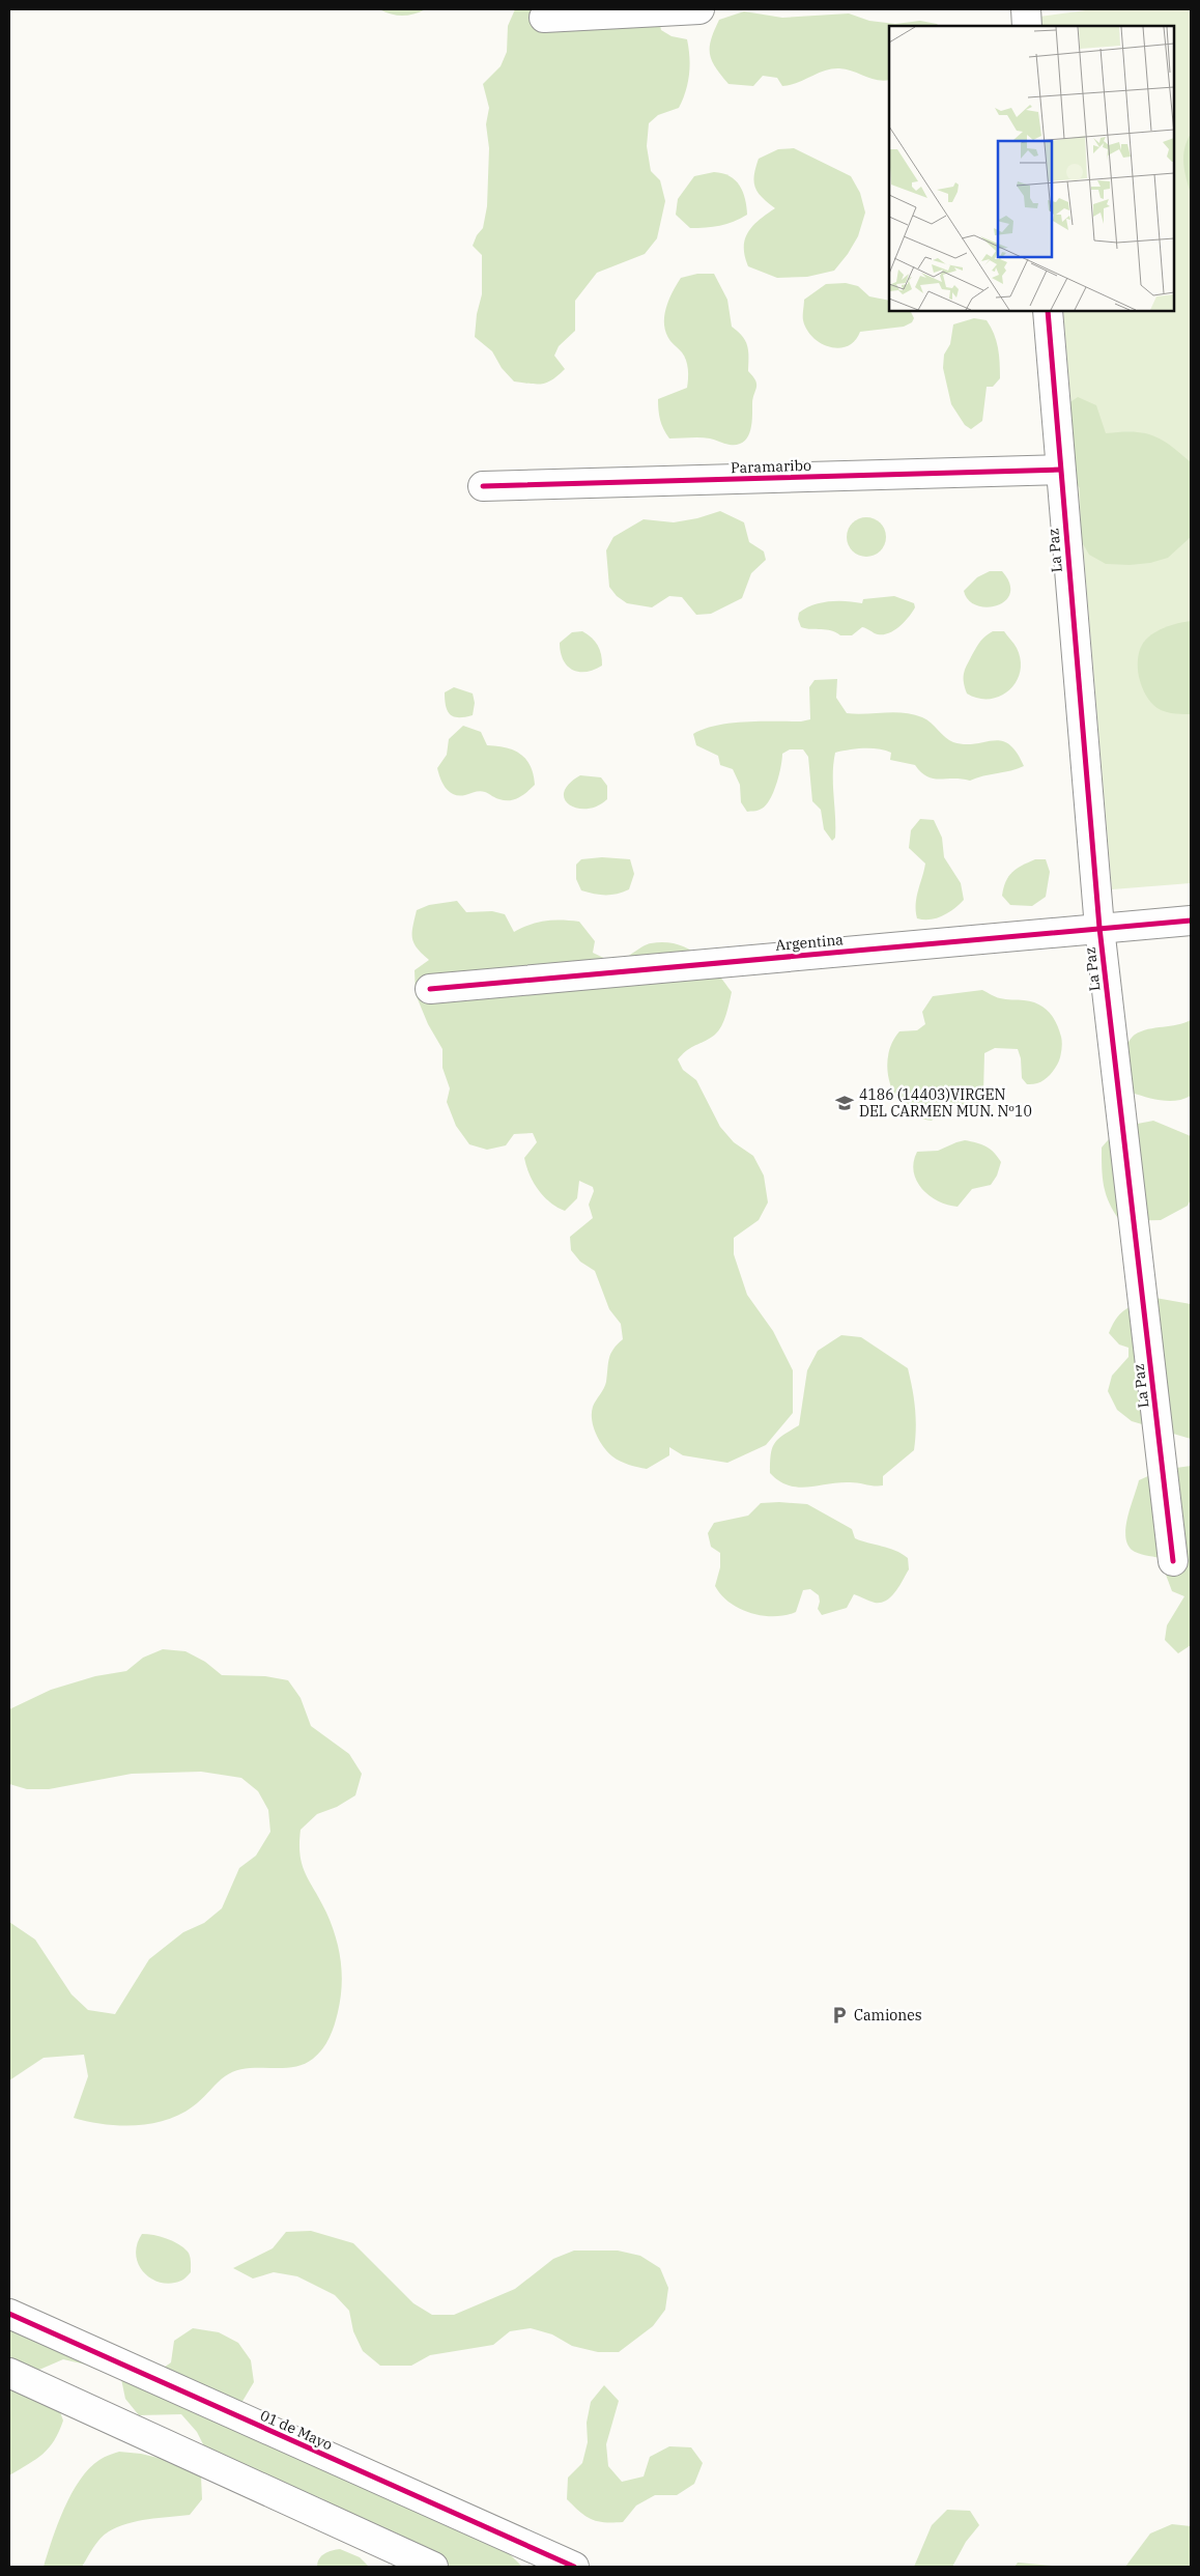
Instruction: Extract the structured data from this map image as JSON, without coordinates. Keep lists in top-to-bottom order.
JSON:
{
  "streets": {
    "street": [
      "Paramaribo",
      "La Paz",
      "Argentina",
      "01 de Mayo"
    ]
  },
  "crossings": [
    ["Paramaribo", "La Paz"],
    ["La Paz", "Argentina"]
  ],
  "places": {
    "school or university": ["4186 (14403)VIRGEN DEL CARMEN MUN. Nº10"],
    "parking": ["Camiones"]
  }
}
